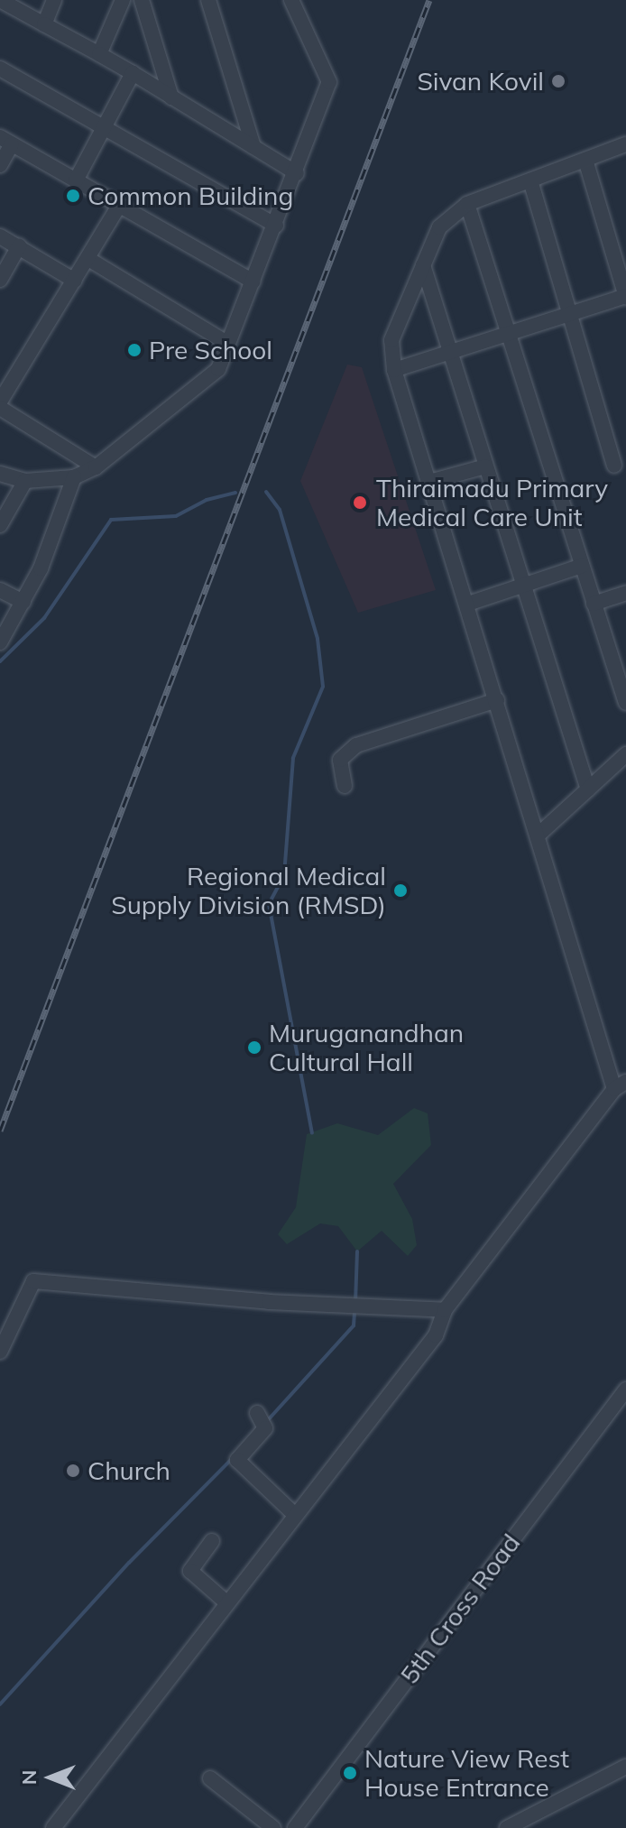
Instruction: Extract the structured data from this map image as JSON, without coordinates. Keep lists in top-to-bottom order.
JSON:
{
  "streets": {
    "street": ["5th Cross Road"]
  },
  "places": [
    "Sivan Kovil",
    "Common Building",
    "Pre School",
    "Thiraimadu Primary Medical Care Unit",
    "Regional Medical Supply Division (RMSD)",
    "Muruganandhan Cultural Hall",
    "Church",
    "Nature View Rest House Entrance"
  ],
  "north": "left"
}
